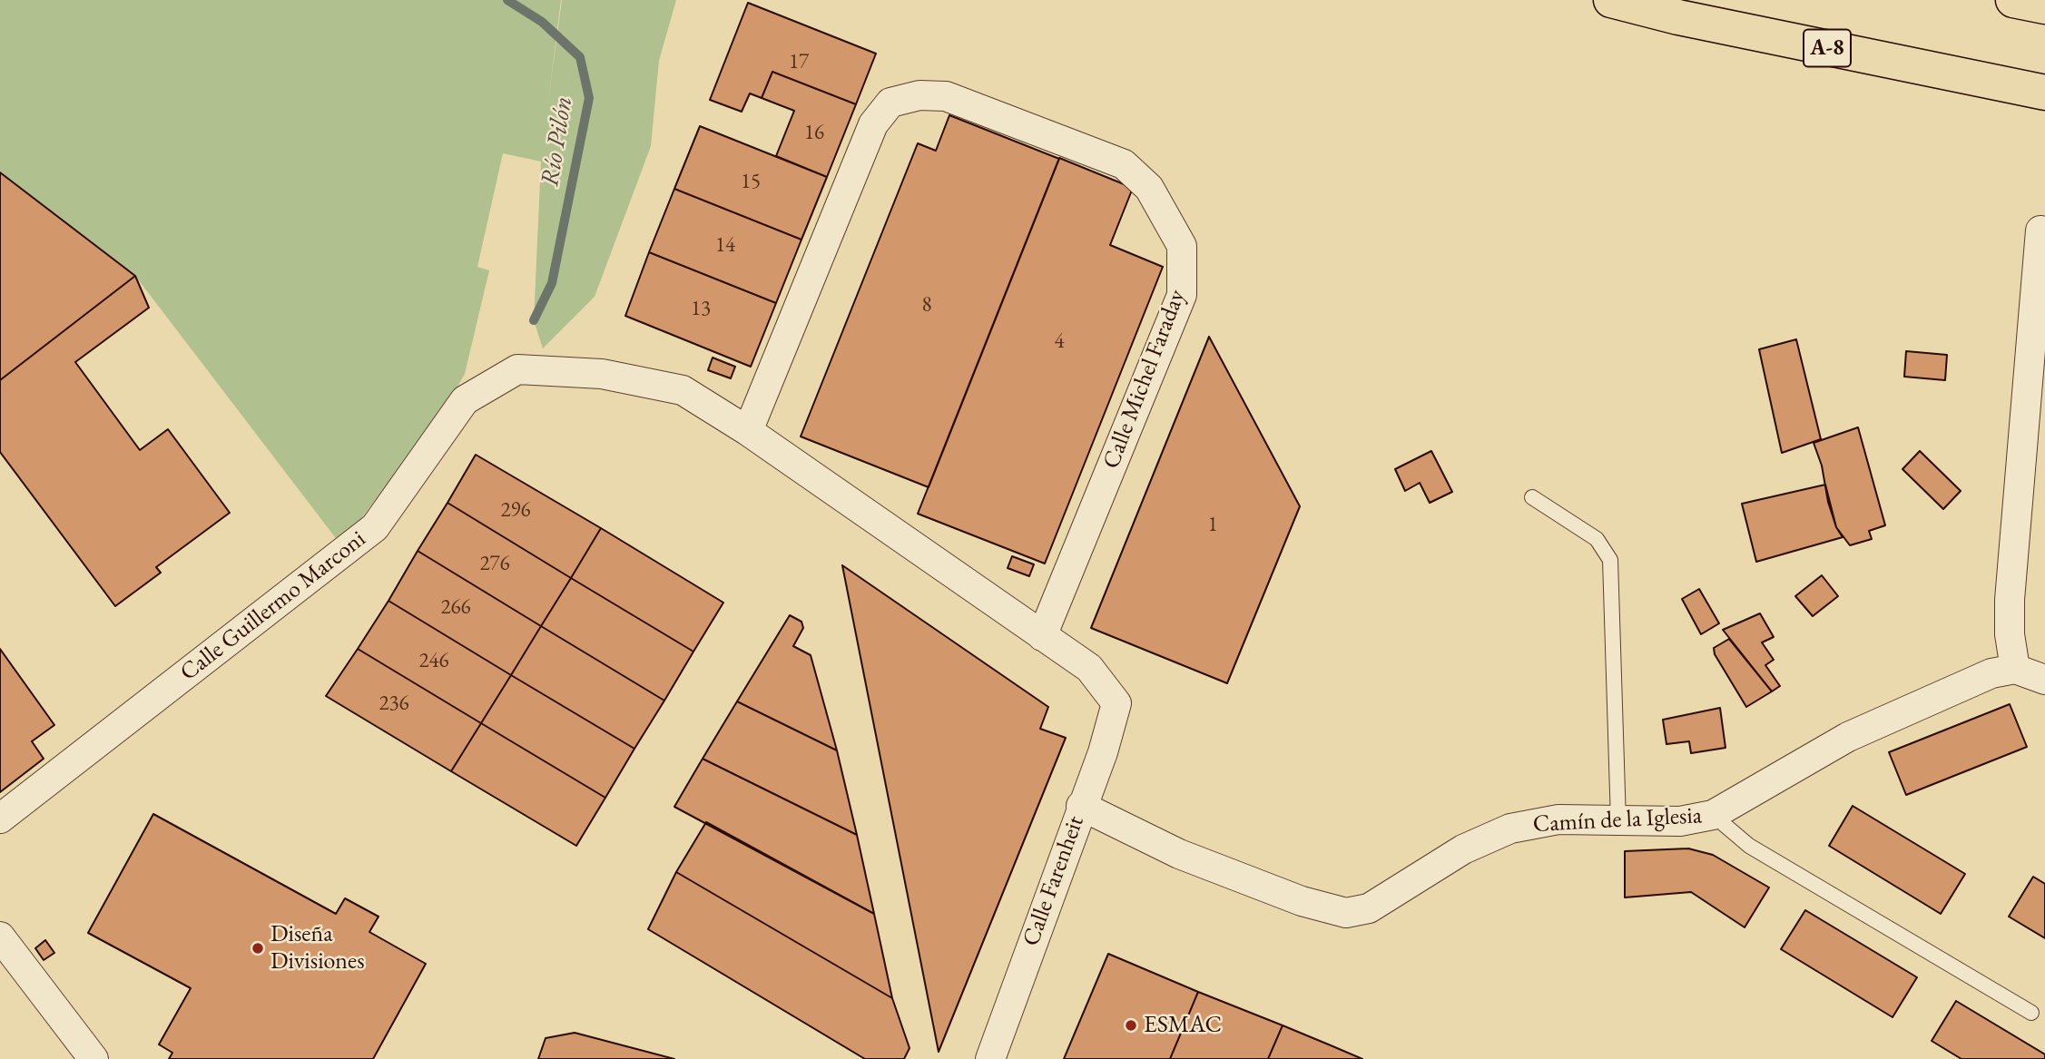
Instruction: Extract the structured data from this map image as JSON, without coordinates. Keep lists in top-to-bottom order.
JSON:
{
  "streets": {
    "highway": ["A-8"],
    "street": [
      "Calle Michel Faraday",
      "Calle Guillermo Marconi",
      "Camín de la Iglesia",
      "Calle Farenheit"
    ]
  },
  "crossings": [
    ["Calle Michel Faraday", "Calle Guillermo Marconi"],
    ["Calle Michel Faraday", "Calle Farenheit"],
    ["Camín de la Iglesia", "Calle Farenheit"]
  ],
  "water": ["Río Pilón"],
  "places": ["Diseña Divisiones", "ESMAC"],
  "house_numbers": [
    "17",
    "16",
    "15",
    "14",
    "8",
    "13",
    "4",
    "296",
    "1",
    "276",
    "266",
    "246",
    "236"
  ]
}
